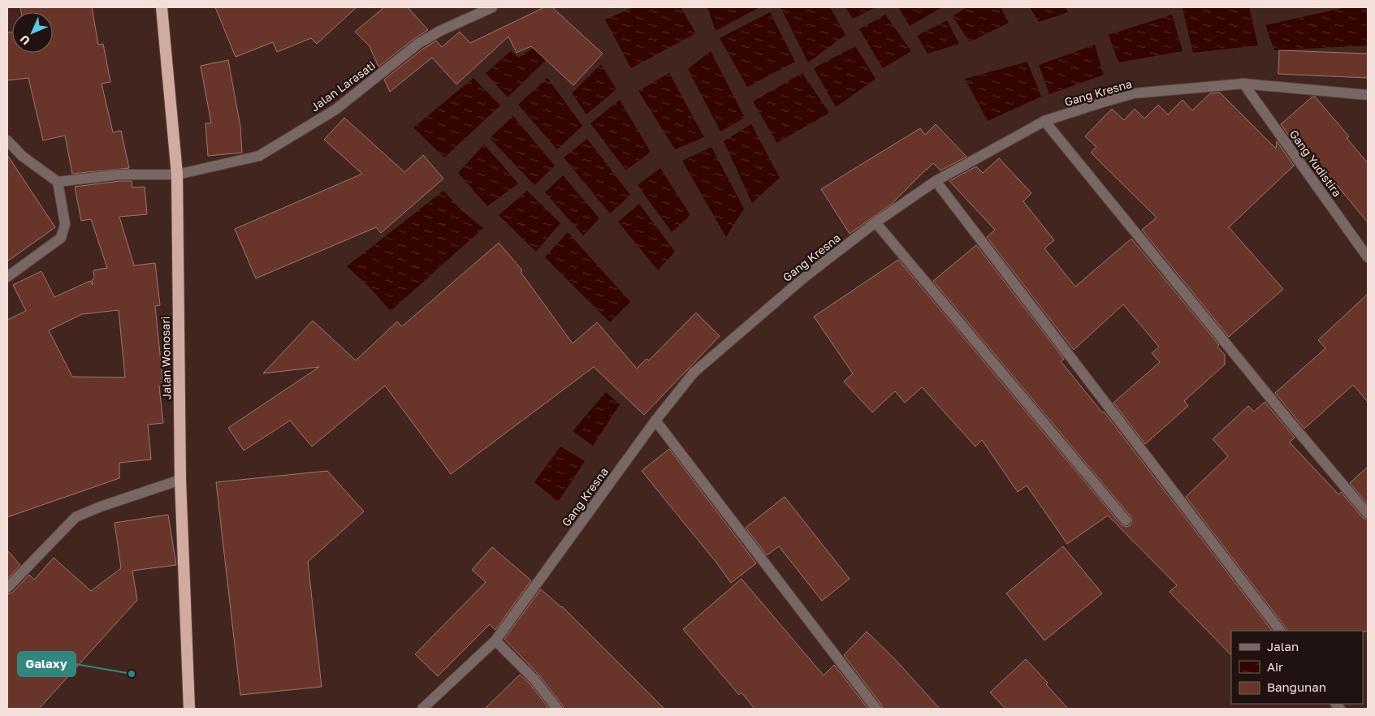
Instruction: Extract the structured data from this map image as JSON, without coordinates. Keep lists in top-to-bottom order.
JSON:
{
  "streets": {
    "highway": ["Jalan Wonosari"],
    "street": ["Jalan Larasati", "Gang Kresna", "Gang Yudistira"]
  },
  "crossings": [
    ["Jalan Larasati", "Jalan Wonosari"],
    ["Gang Kresna", "Gang Yudistira"]
  ],
  "places": ["Galaxy"],
  "legend": ["Jalan", "Air", "Bangunan"],
  "north": "bottom left"
}
